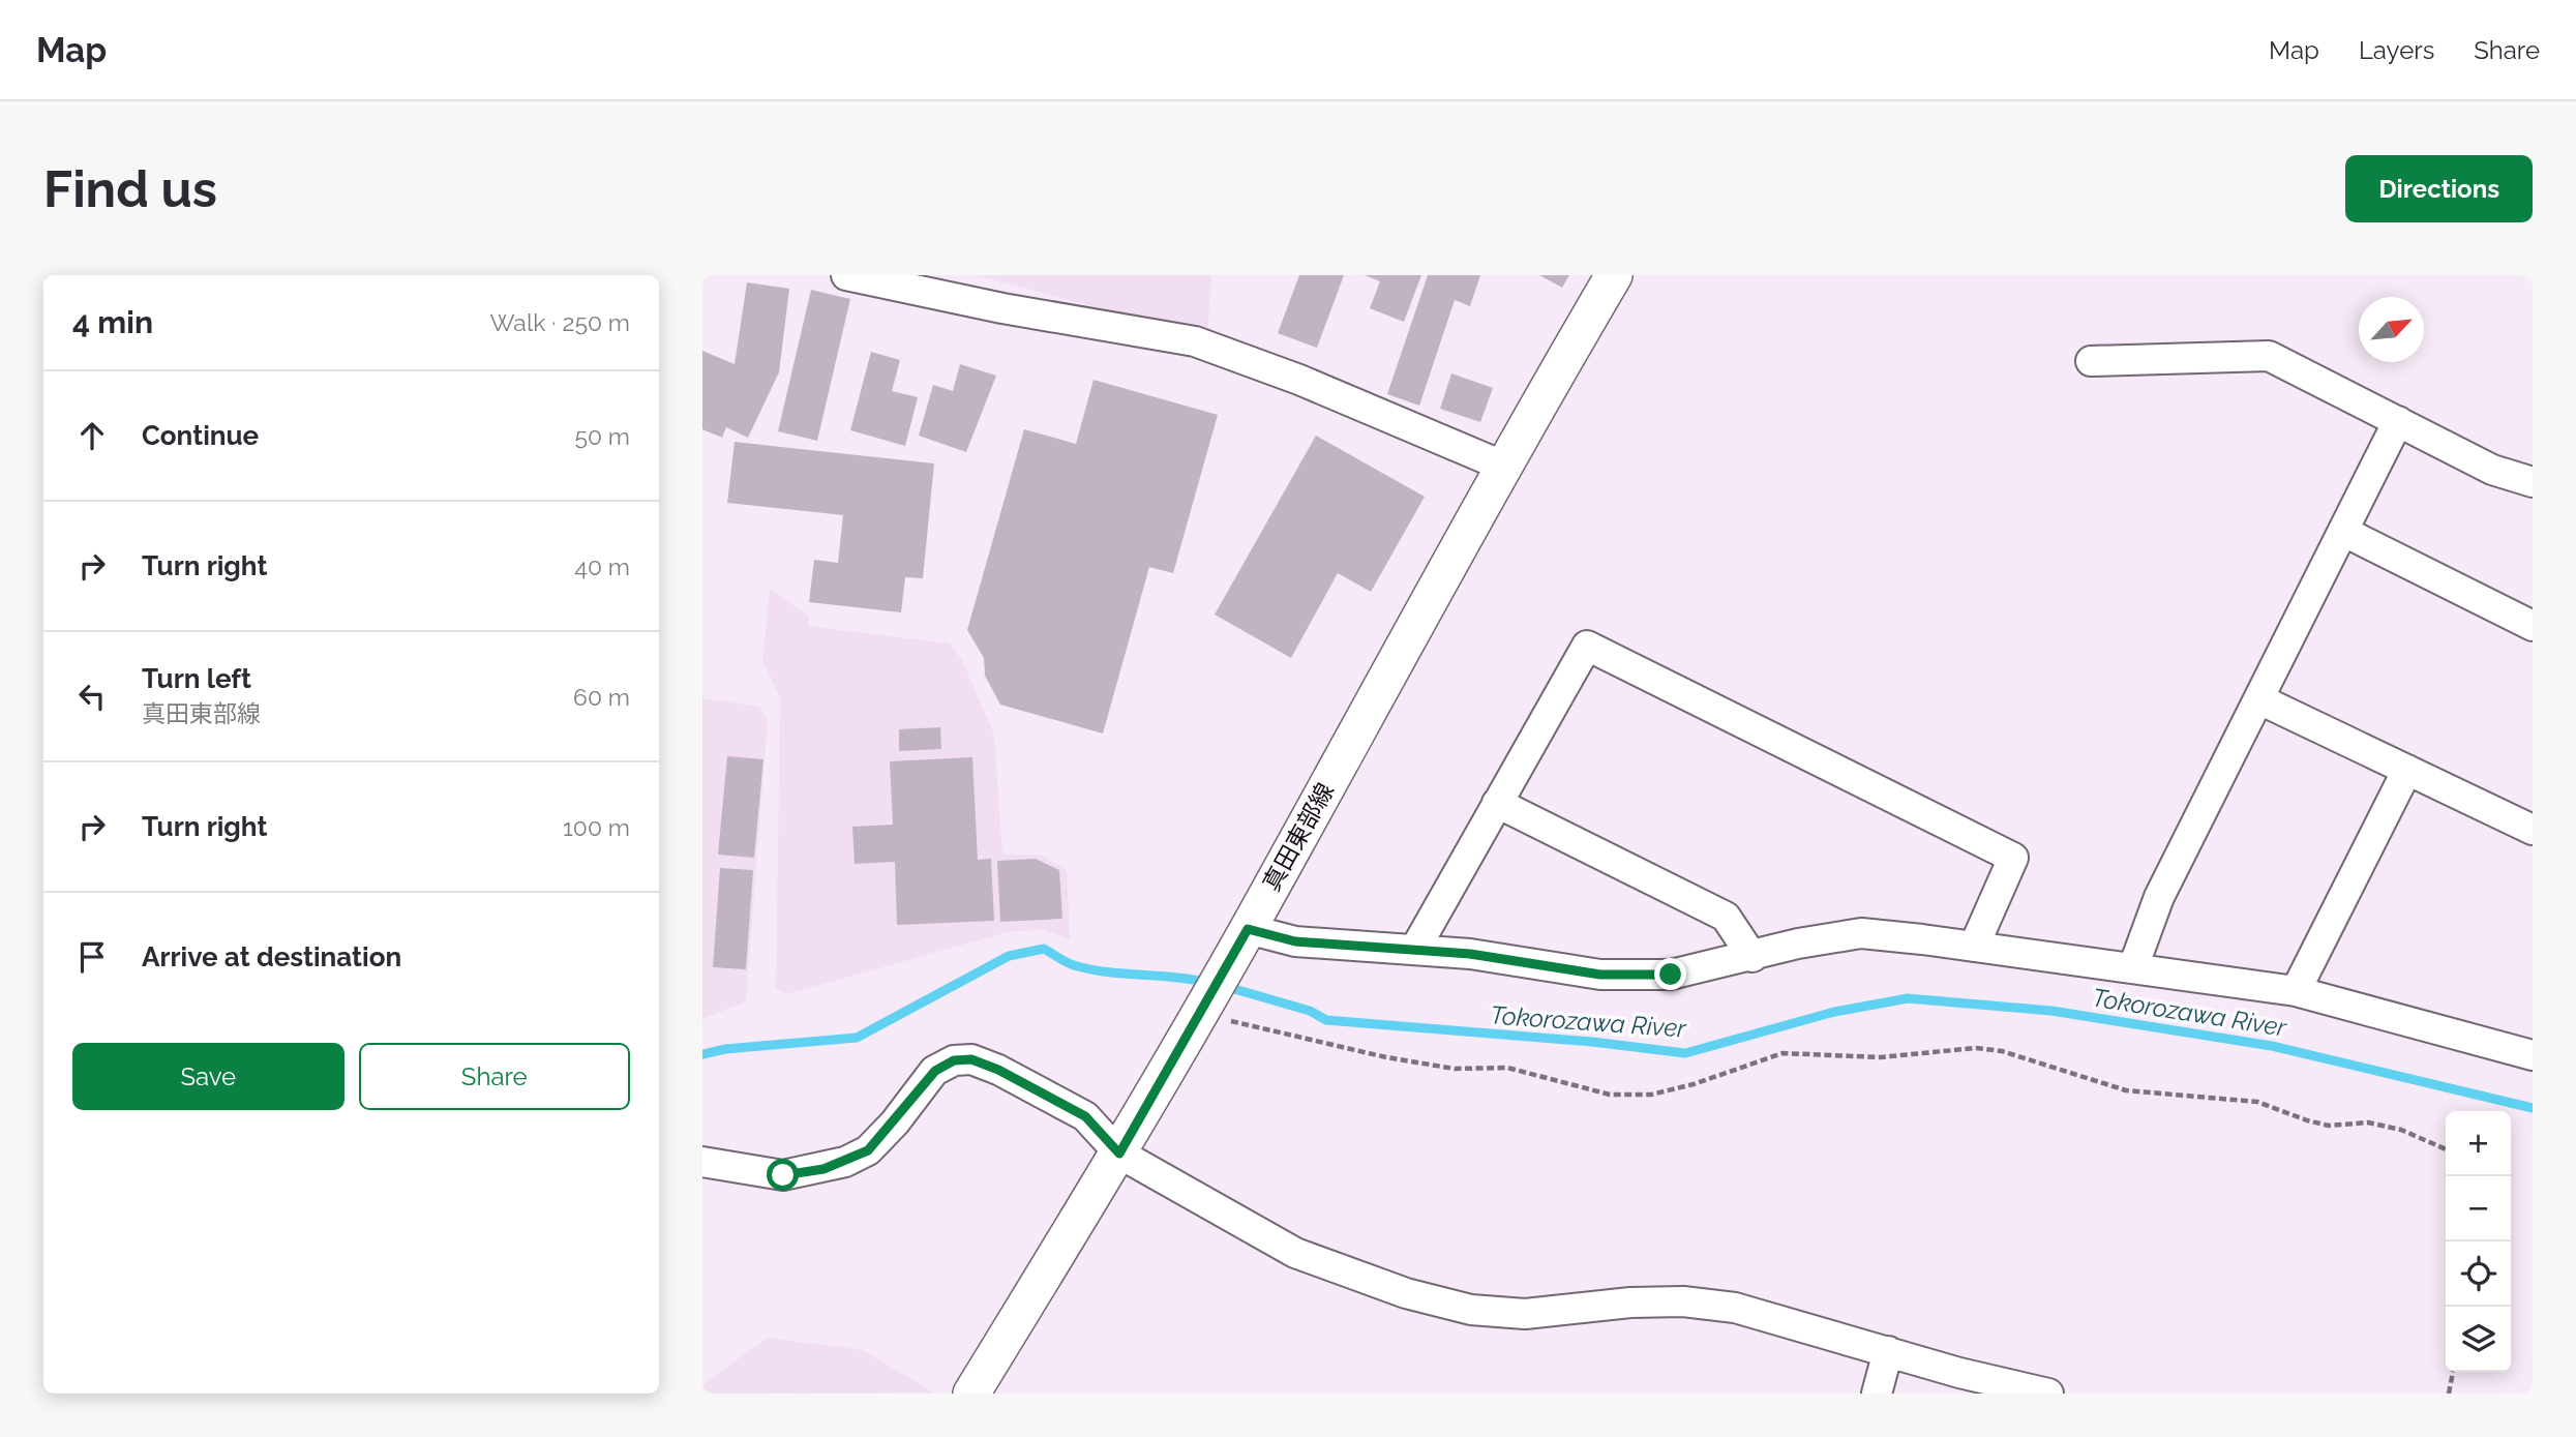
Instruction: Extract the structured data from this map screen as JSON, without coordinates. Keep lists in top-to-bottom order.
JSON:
{
  "streets": {
    "main road": ["真田東部線"]
  },
  "water": ["Tokorozawa River"],
  "north": "top right",
  "page": {
    "header": "Map",
    "nav": ["Map", "Layers", "Share"],
    "buttons": [
      "Directions",
      ["Save", "Share"]
    ],
    "title": "Find us",
    "heading": ["4 min", "Walk · 250 m"],
    "list": [
      ["Continue", "50 m"],
      ["Turn right", "40 m"],
      ["Turn left", "真田東部線", "60 m"],
      ["Turn right", "100 m"],
      "Arrive at destination"
    ],
    "map_buttons": ["+", "−"]
  }
}
